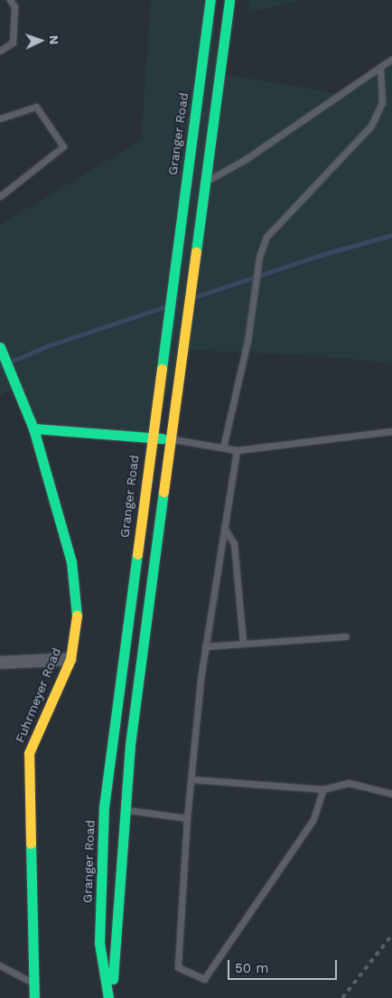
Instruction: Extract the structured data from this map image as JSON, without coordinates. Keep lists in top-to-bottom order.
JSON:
{
  "streets": {
    "main road": ["Granger Road", "Fuhrmeyer Road"]
  },
  "scale_bar": "50 m",
  "north": "right"
}
